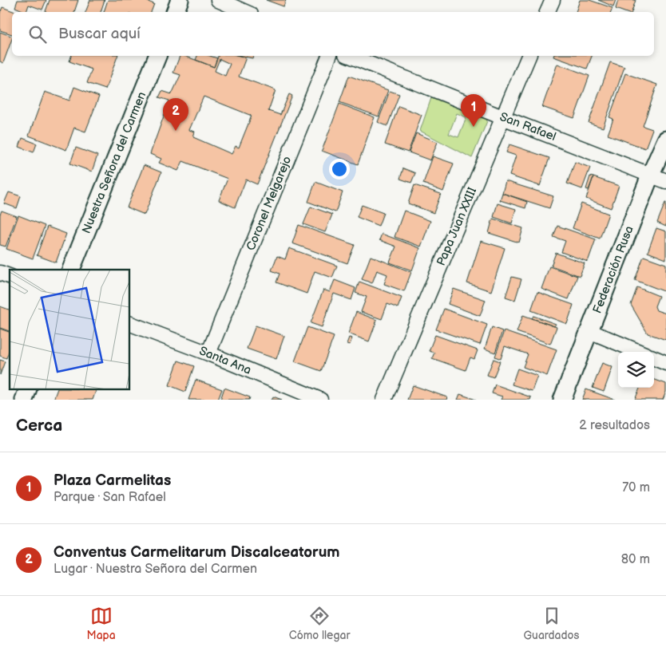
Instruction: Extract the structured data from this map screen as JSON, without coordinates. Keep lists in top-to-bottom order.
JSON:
{
  "streets": {
    "street": [
      "San Rafael",
      "Nuestra Señora del Carmen",
      "Coronel Melgarejo",
      "Papa Juan XXIII",
      "Federación Rusa",
      "Santa Ana"
    ]
  },
  "crossings": [
    ["San Rafael", "Papa Juan XXIII"],
    ["San Rafael", "Federación Rusa"],
    ["Coronel Melgarejo", "Santa Ana"]
  ],
  "page": {
    "search": "Buscar aquí",
    "pins": ["1", "2"],
    "heading": ["Cerca", "2 resultados"],
    "list": [
      {
        "mark": "1",
        "name": "Plaza Carmelitas",
        "note": "Parque · San Rafael",
        "value": "70 m"
      },
      {
        "mark": "2",
        "name": "Conventus Carmelitarum Discalceatorum",
        "note": "Lugar · Nuestra Señora del Carmen",
        "value": "80 m"
      }
    ],
    "nav": ["Mapa", "Cómo llegar", "Guardados"]
  }
}
